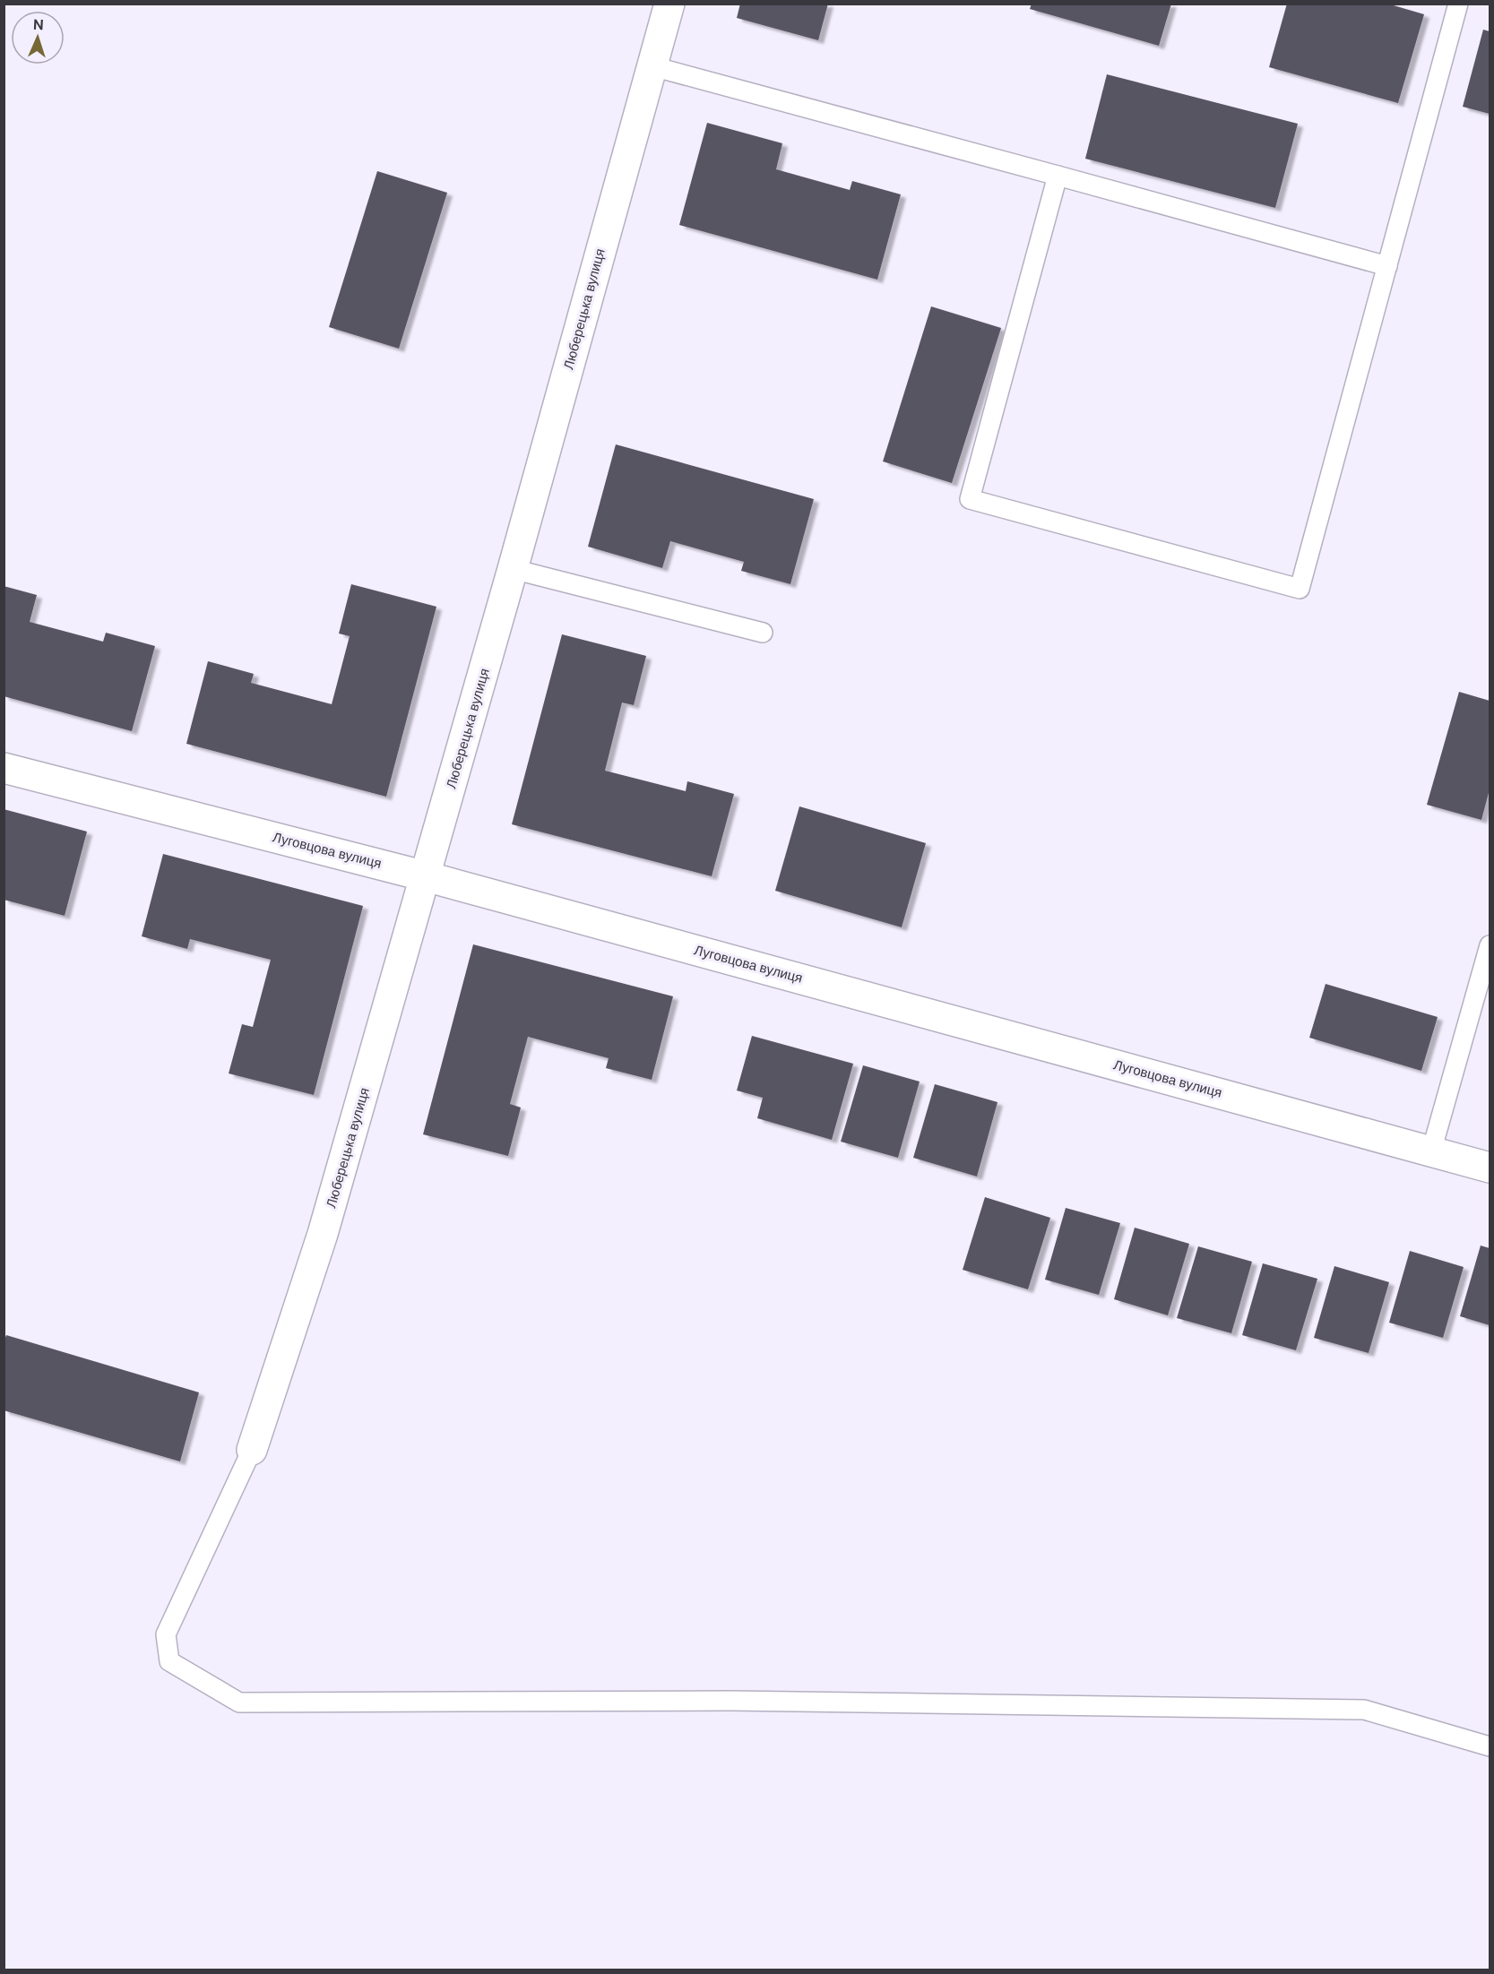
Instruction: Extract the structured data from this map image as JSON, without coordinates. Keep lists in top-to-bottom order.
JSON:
{
  "streets": {
    "street": ["Люберецька вулиця", "Луговцова вулиця"]
  },
  "crossings": [
    ["Люберецька вулиця", "Луговцова вулиця"]
  ],
  "north": "top"
}
